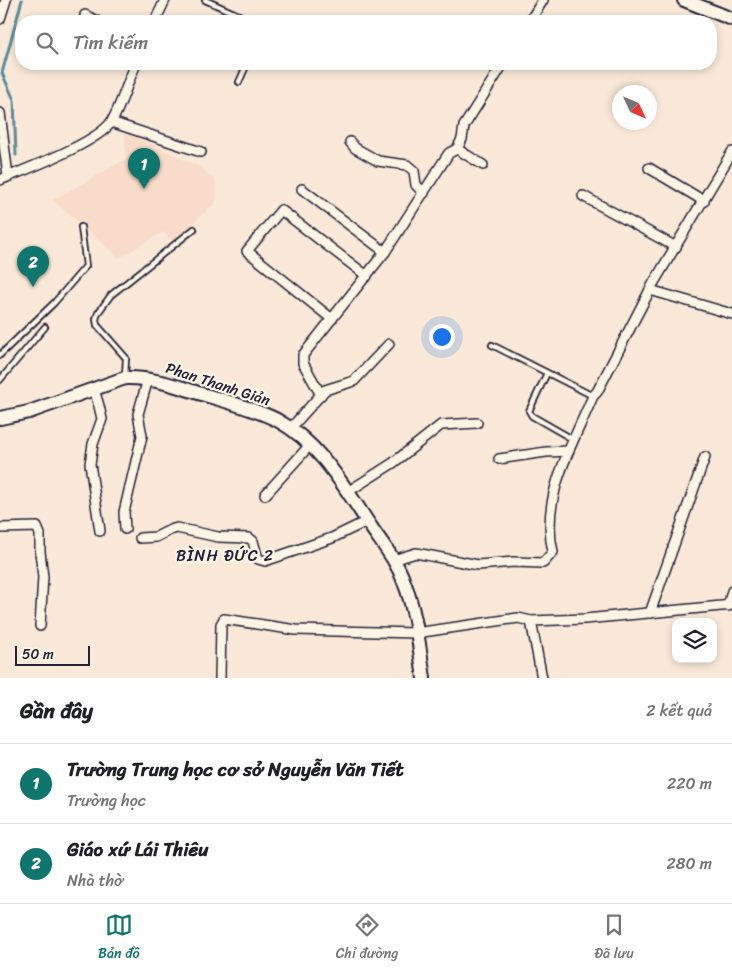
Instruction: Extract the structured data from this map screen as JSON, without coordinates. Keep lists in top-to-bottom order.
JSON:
{
  "streets": {
    "street": ["Phan Thanh Giản"]
  },
  "districts": ["BÌNH ĐỨC 2"],
  "scale_bar": "50 m",
  "north": "bottom right",
  "page": {
    "search": "Tìm kiếm",
    "pins": ["1", "2"],
    "scale": "50 m",
    "heading": ["Gần đây", "2 kết quả"],
    "list": [
      {
        "mark": "1",
        "name": "Trường Trung học cơ sở Nguyễn Văn Tiết",
        "note": "Trường học",
        "value": "220 m"
      },
      {
        "mark": "2",
        "name": "Giáo xứ Lái Thiêu",
        "note": "Nhà thờ",
        "value": "280 m"
      }
    ],
    "nav": ["Bản đồ", "Chỉ đường", "Đã lưu"]
  }
}
